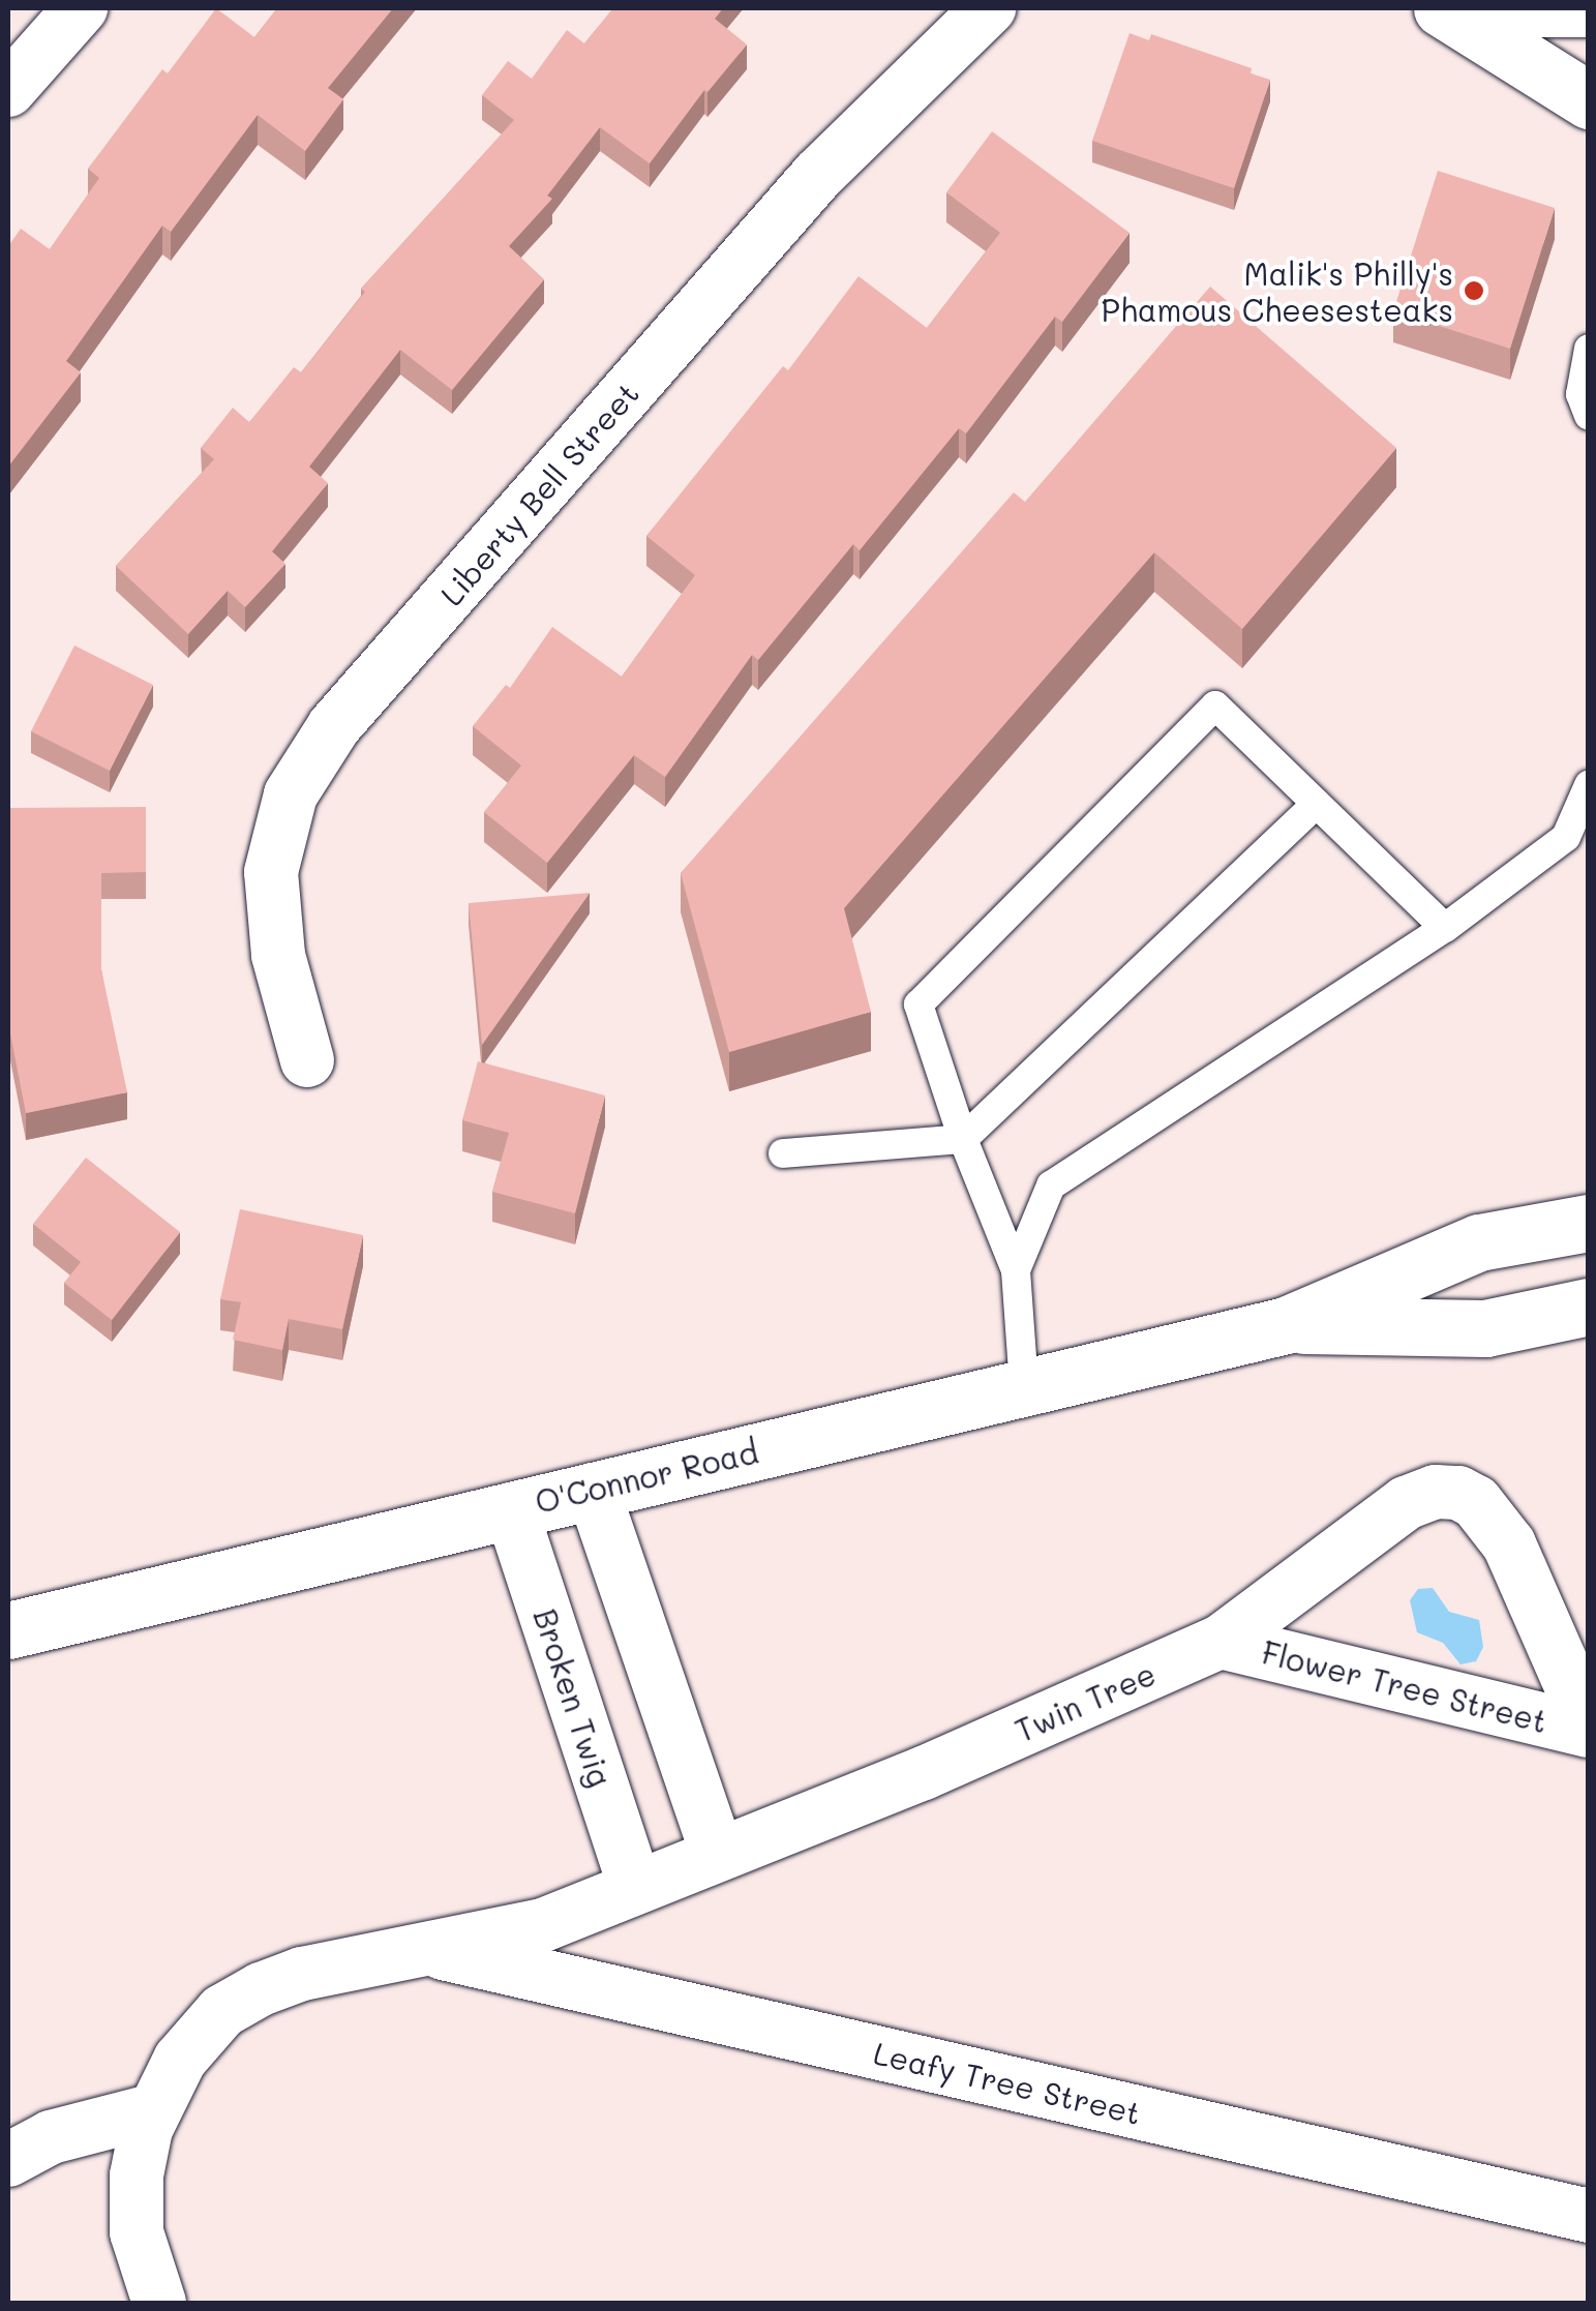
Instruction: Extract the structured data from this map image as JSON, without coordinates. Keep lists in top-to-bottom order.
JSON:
{
  "streets": {
    "main road": ["O'Connor Road"],
    "street": [
      "Liberty Bell Street",
      "Flower Tree Street",
      "Broken Twig",
      "Twin Tree",
      "Leafy Tree Street"
    ]
  },
  "crossings": [
    ["O'Connor Road", "Broken Twig"],
    ["Flower Tree Street", "Twin Tree"],
    ["Broken Twig", "Twin Tree"],
    ["Twin Tree", "Leafy Tree Street"]
  ],
  "places": ["Malik's Philly's Phamous Cheesesteaks"]
}
